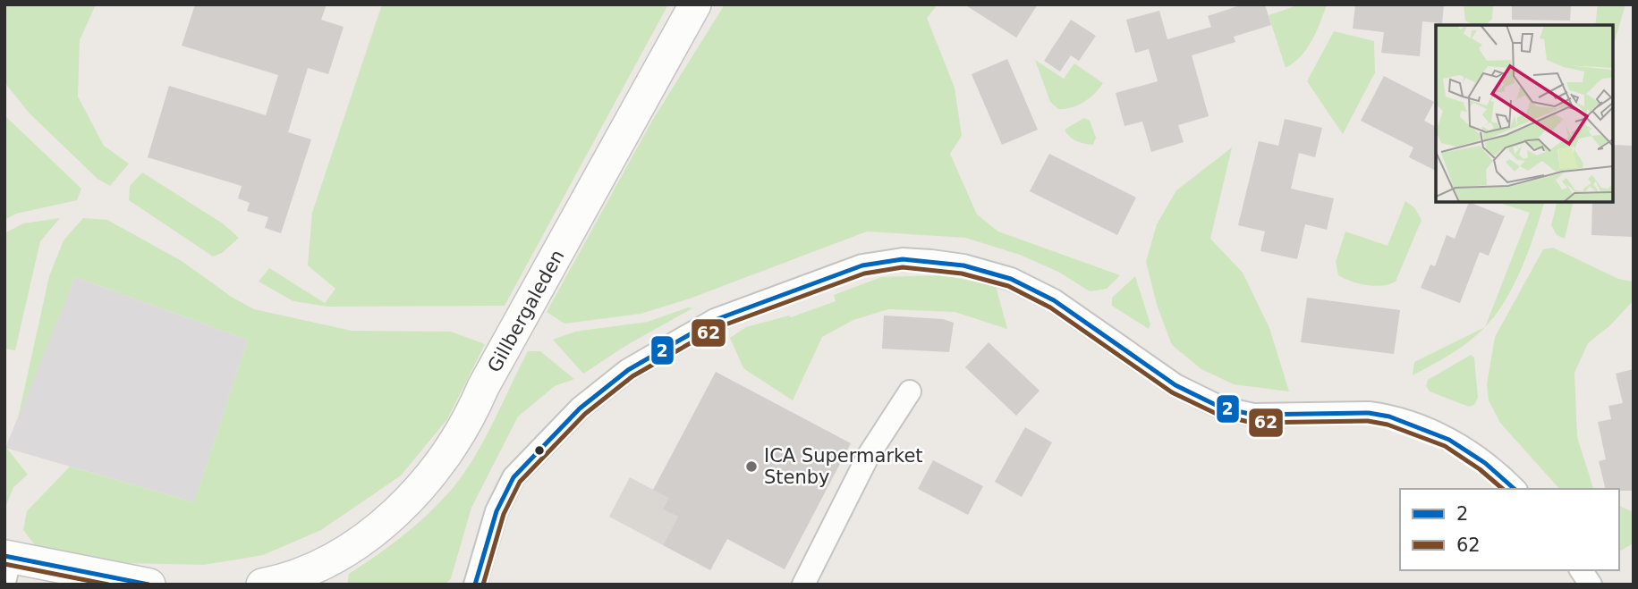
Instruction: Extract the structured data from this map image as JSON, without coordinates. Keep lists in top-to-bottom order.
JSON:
{
  "streets": {
    "main road": ["Gillbergaleden"]
  },
  "places": ["ICA Supermarket Stenby"],
  "lines": ["transit line 2", "transit line 62"],
  "legend": ["2", "62"]
}
